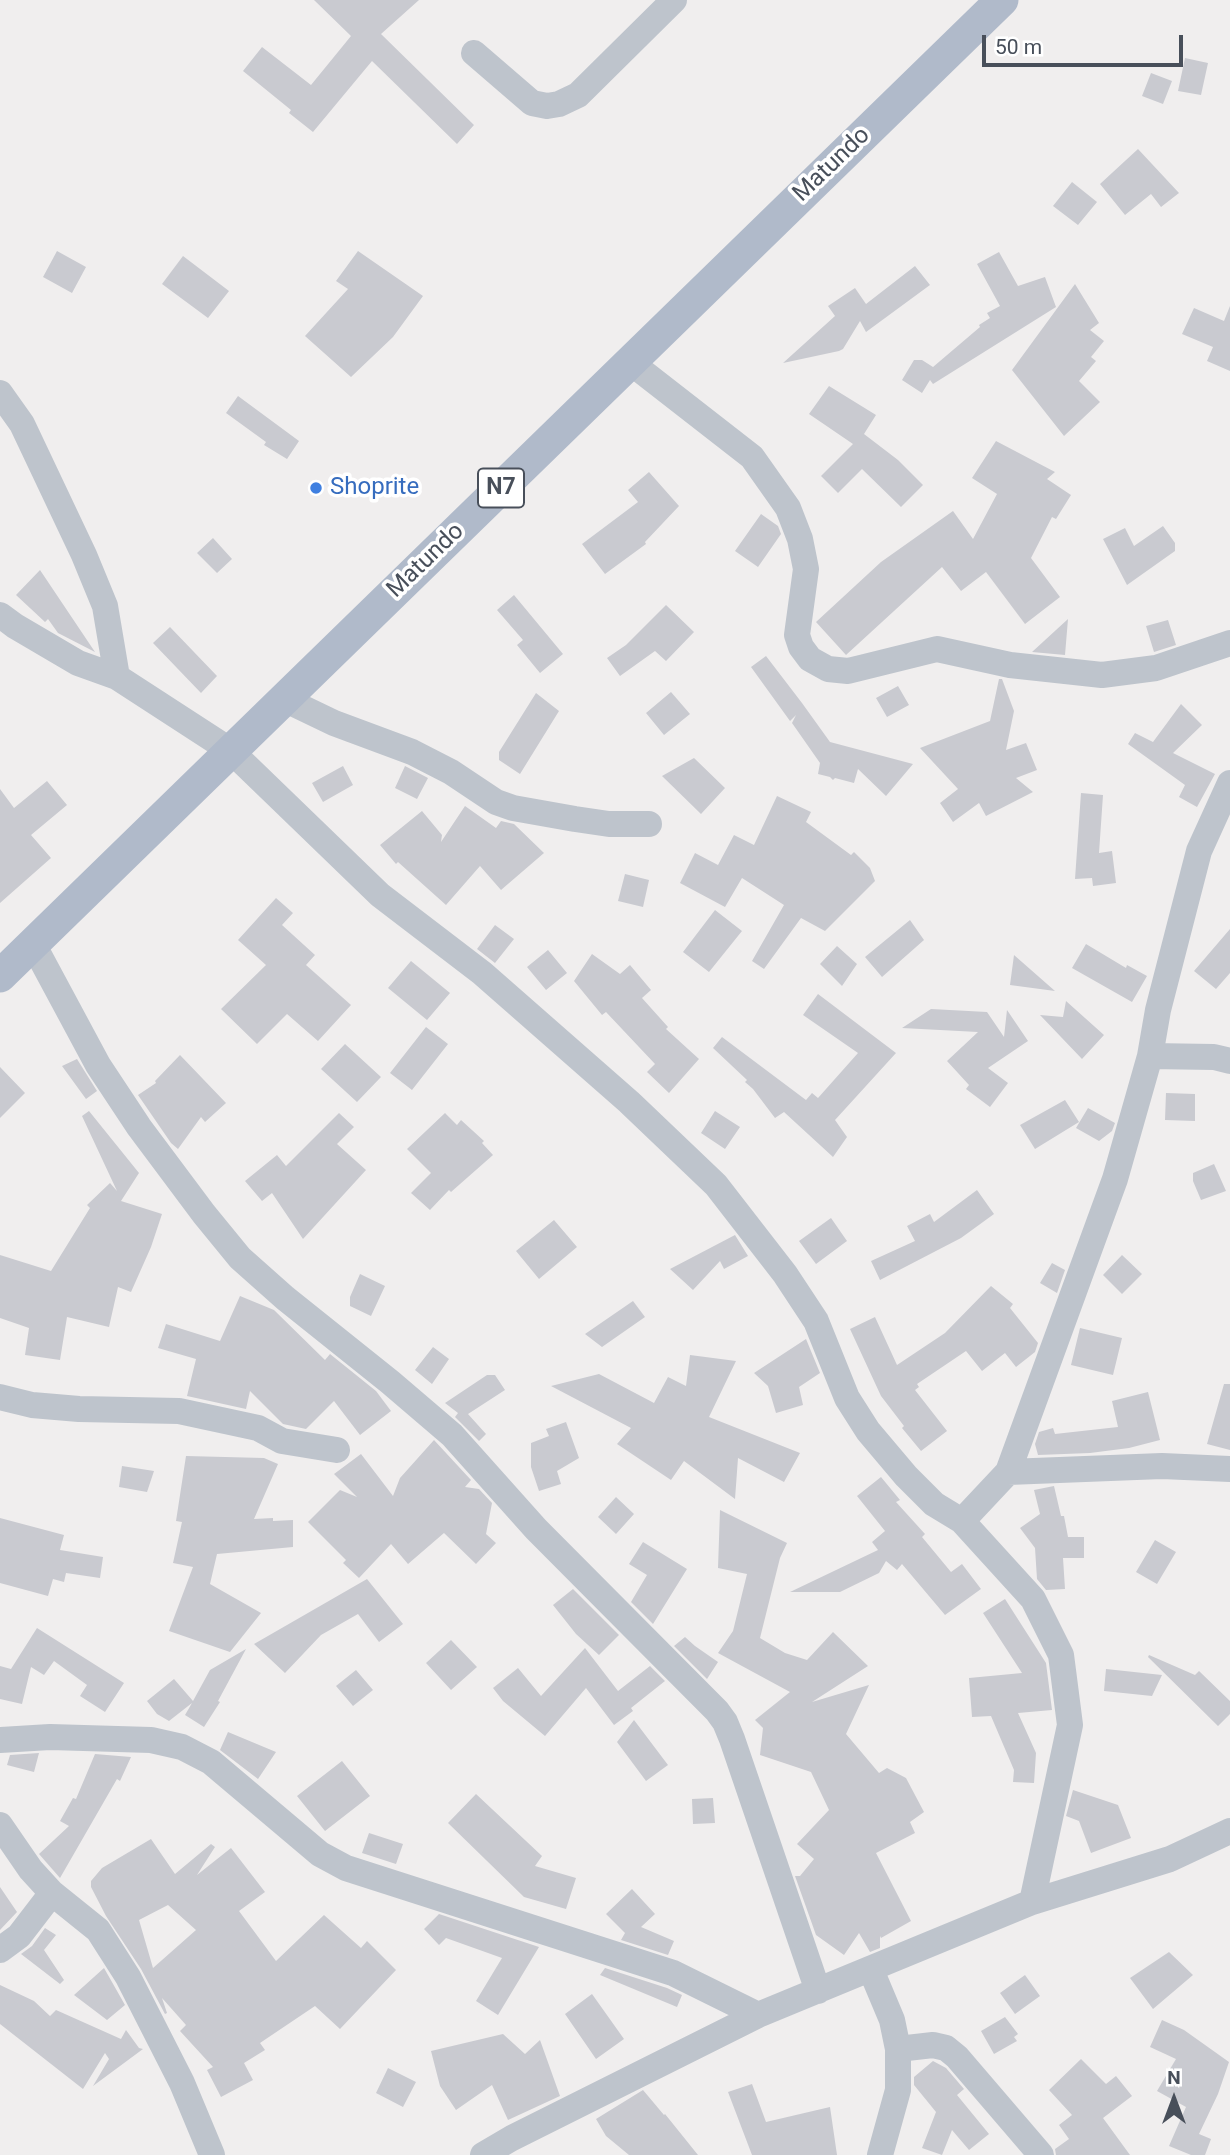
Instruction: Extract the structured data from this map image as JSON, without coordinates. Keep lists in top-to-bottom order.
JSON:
{
  "streets": {
    "main road": ["Matundo", "N7"]
  },
  "places": ["Shoprite"],
  "scale_bar": "50 m",
  "north": "top"
}
